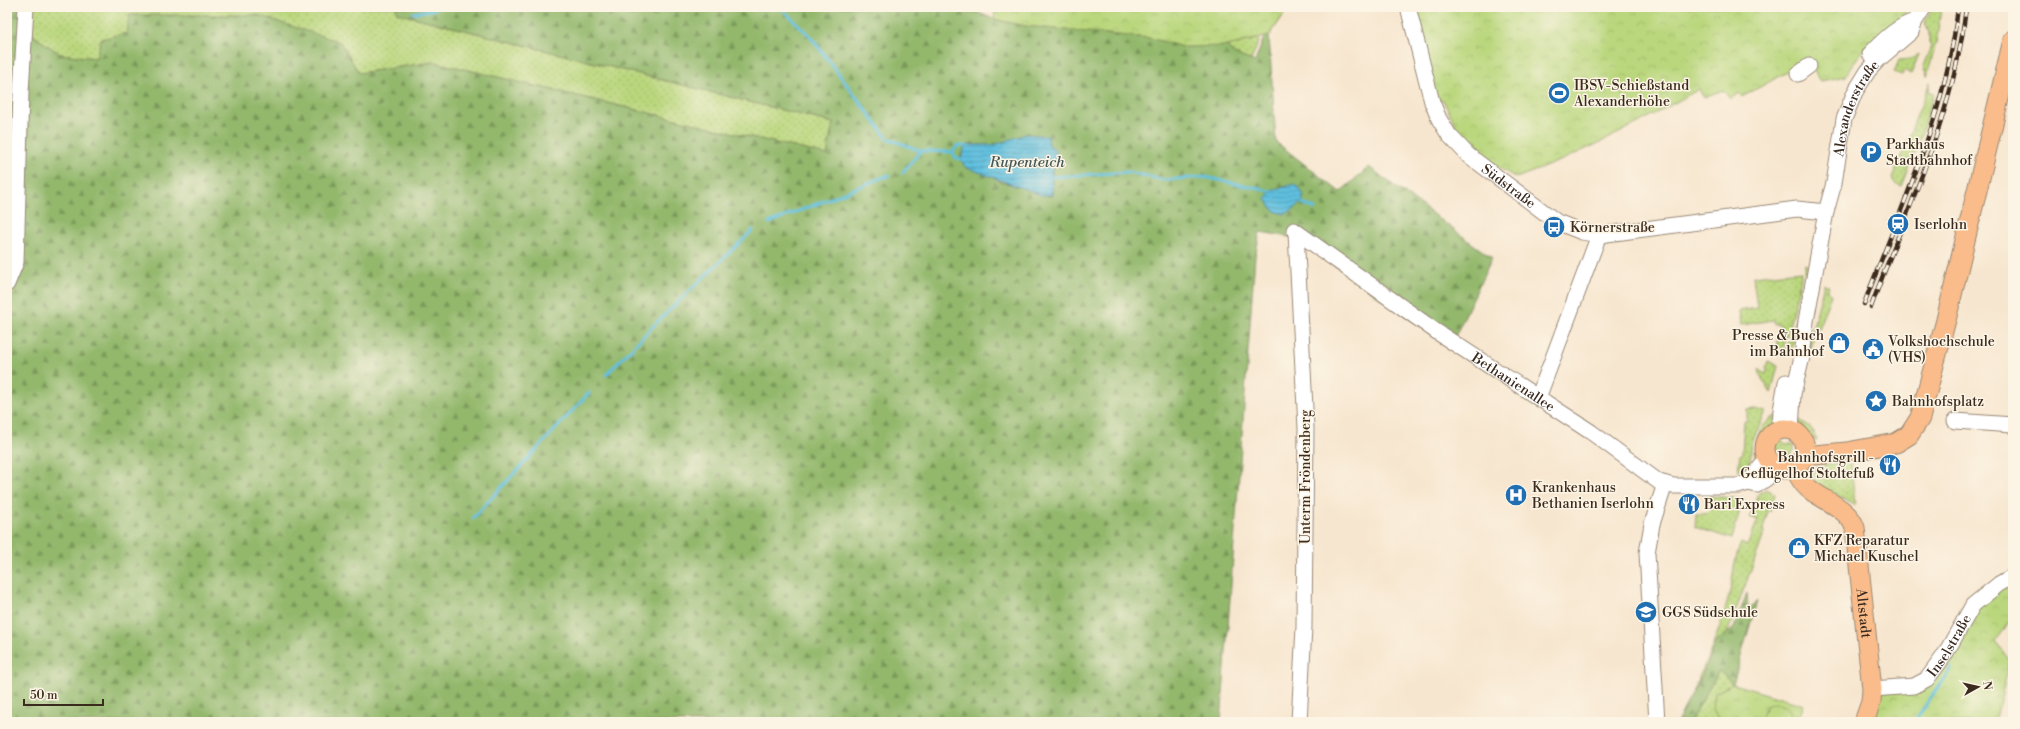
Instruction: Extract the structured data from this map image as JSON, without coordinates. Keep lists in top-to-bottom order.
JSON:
{
  "streets": {
    "main road": ["Altstadt"],
    "street": [
      "Alexanderstraße",
      "Südstraße",
      "Bethanienallee",
      "Unterm Fröndenberg",
      "Inselstraße"
    ]
  },
  "crossings": [
    ["Alexanderstraße", "Südstraße"],
    ["Alexanderstraße", "Bethanienallee"],
    ["Alexanderstraße", "Altstadt"],
    ["Bethanienallee", "Unterm Fröndenberg"],
    ["Bethanienallee", "Altstadt"],
    ["Altstadt", "Inselstraße"]
  ],
  "water": ["Rupenteich"],
  "places": {
    "sports": ["IBSV-Schießstand Alexanderhöhe"],
    "parking": ["Parkhaus Stadtbahnhof"],
    "station": ["Iserlohn"],
    "bus stop": ["Körnerstraße"],
    "shop": ["Presse & Buch im Bahnhof", "KFZ Reparatur Michael Kuschel"],
    "public building": ["Volkshochschule (VHS)"],
    "place": ["Bahnhofsplatz"],
    "restaurant": ["Bahnhofsgrill - Geflügelhof Stoltefuß", "Bari Express"],
    "hospital": ["Krankenhaus Bethanien Iserlohn"],
    "school or university": ["GGS Südschule"]
  },
  "scale_bar": "50 m",
  "north": "right"
}
